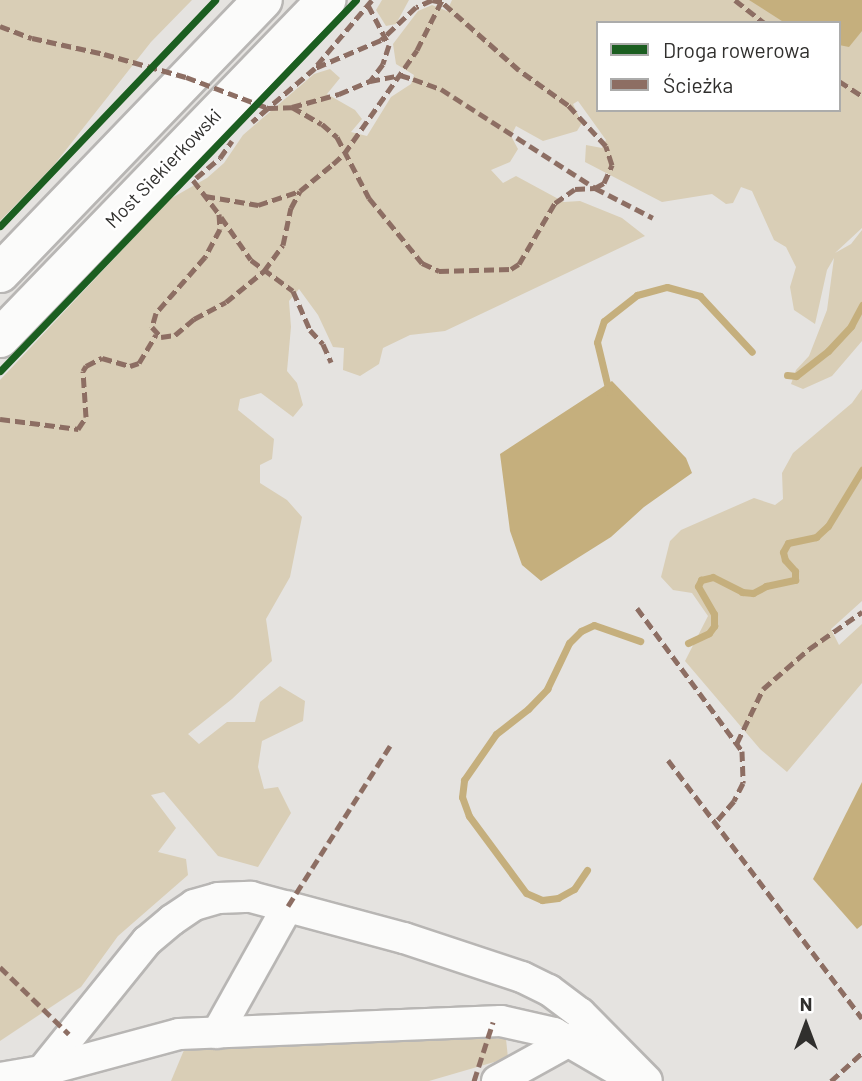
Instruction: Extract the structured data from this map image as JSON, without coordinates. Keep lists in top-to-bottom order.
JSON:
{
  "streets": {
    "main road": ["Most Siekierkowski"]
  },
  "legend": ["Droga rowerowa", "Ścieżka"],
  "north": "top"
}
